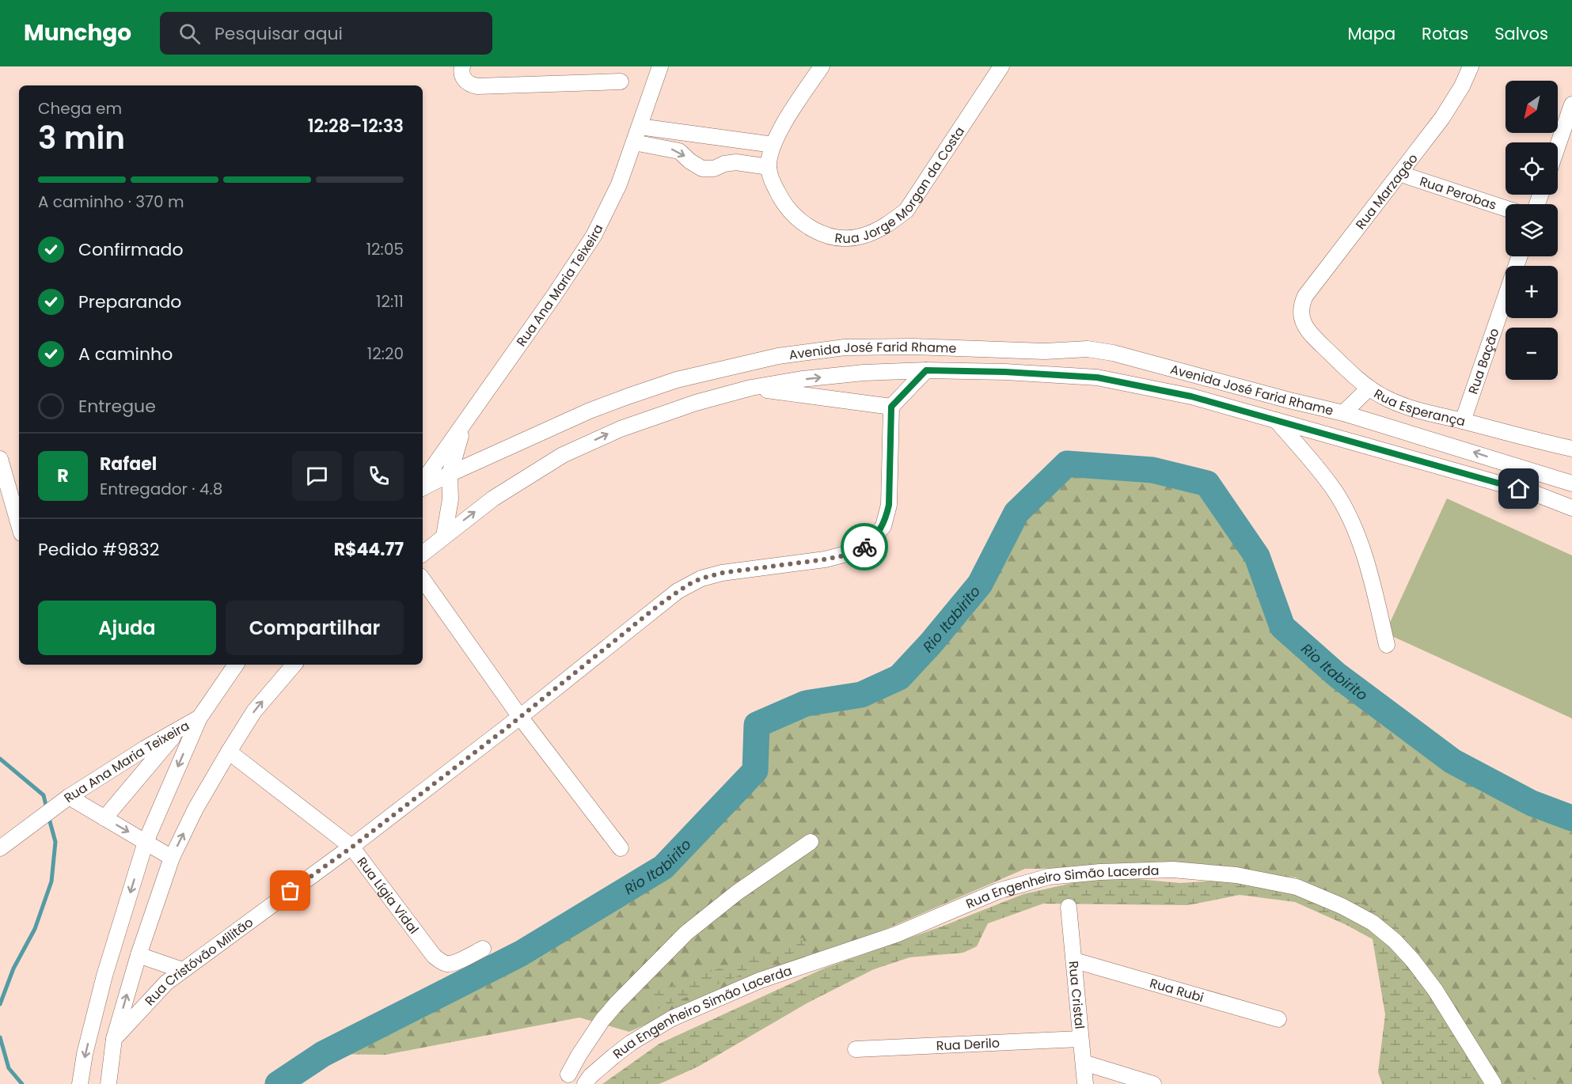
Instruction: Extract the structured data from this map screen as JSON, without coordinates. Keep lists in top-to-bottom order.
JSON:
{
  "streets": {
    "street": [
      "Rua Jorge Morgan da Costa",
      "Rua Marzagão",
      "Rua Perobas",
      "Rua Ana Maria Teixeira",
      "Avenida José Farid Rhame",
      "Rua Bação",
      "Rua Esperança",
      "Rua Engenheiro Simão Lacerda",
      "Rua Lígia Vidal",
      "Rua Cristóvão Militão",
      "Rua Rubi",
      "Rua Cristal",
      "Rua Derilo"
    ]
  },
  "crossings": [
    ["Rua Marzagão", "Rua Perobas"],
    ["Rua Marzagão", "Rua Esperança"],
    ["Rua Bação", "Rua Esperança"],
    ["Rua Lígia Vidal", "Rua Cristóvão Militão"],
    ["Rua Rubi", "Rua Cristal"],
    ["Rua Cristal", "Rua Derilo"]
  ],
  "water": ["Rio Itabirito"],
  "north": "bottom left",
  "page": {
    "header": "Munchgo",
    "search": "Pesquisar aqui",
    "nav": ["Mapa", "Rotas", "Salvos"],
    "map_buttons": ["+", "−"],
    "heading": ["3 min", "Chega em", "12:28–12:33"],
    "panel": [
      "Rafael",
      "Entregador · 4.8",
      "Pedido #9832",
      "R$44.77"
    ],
    "bar": "A caminho · 370 m",
    "list": [
      ["Confirmado", "12:05"],
      ["Preparando", "12:11"],
      ["A caminho", "12:20"],
      "Entregue"
    ],
    "round": "R",
    "buttons": ["Ajuda", "Compartilhar"]
  }
}
